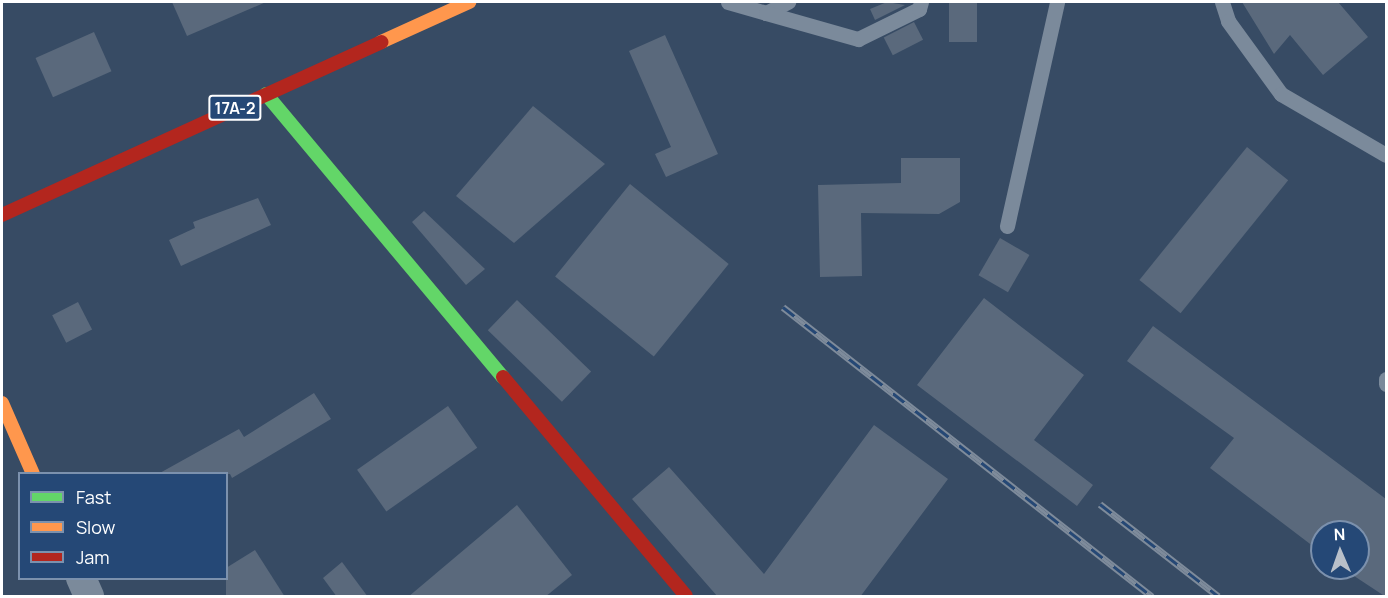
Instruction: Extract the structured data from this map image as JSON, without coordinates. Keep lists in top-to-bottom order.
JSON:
{
  "streets": {
    "street": ["17А-2"]
  },
  "legend": ["Fast", "Slow", "Jam"],
  "north": "top"
}
